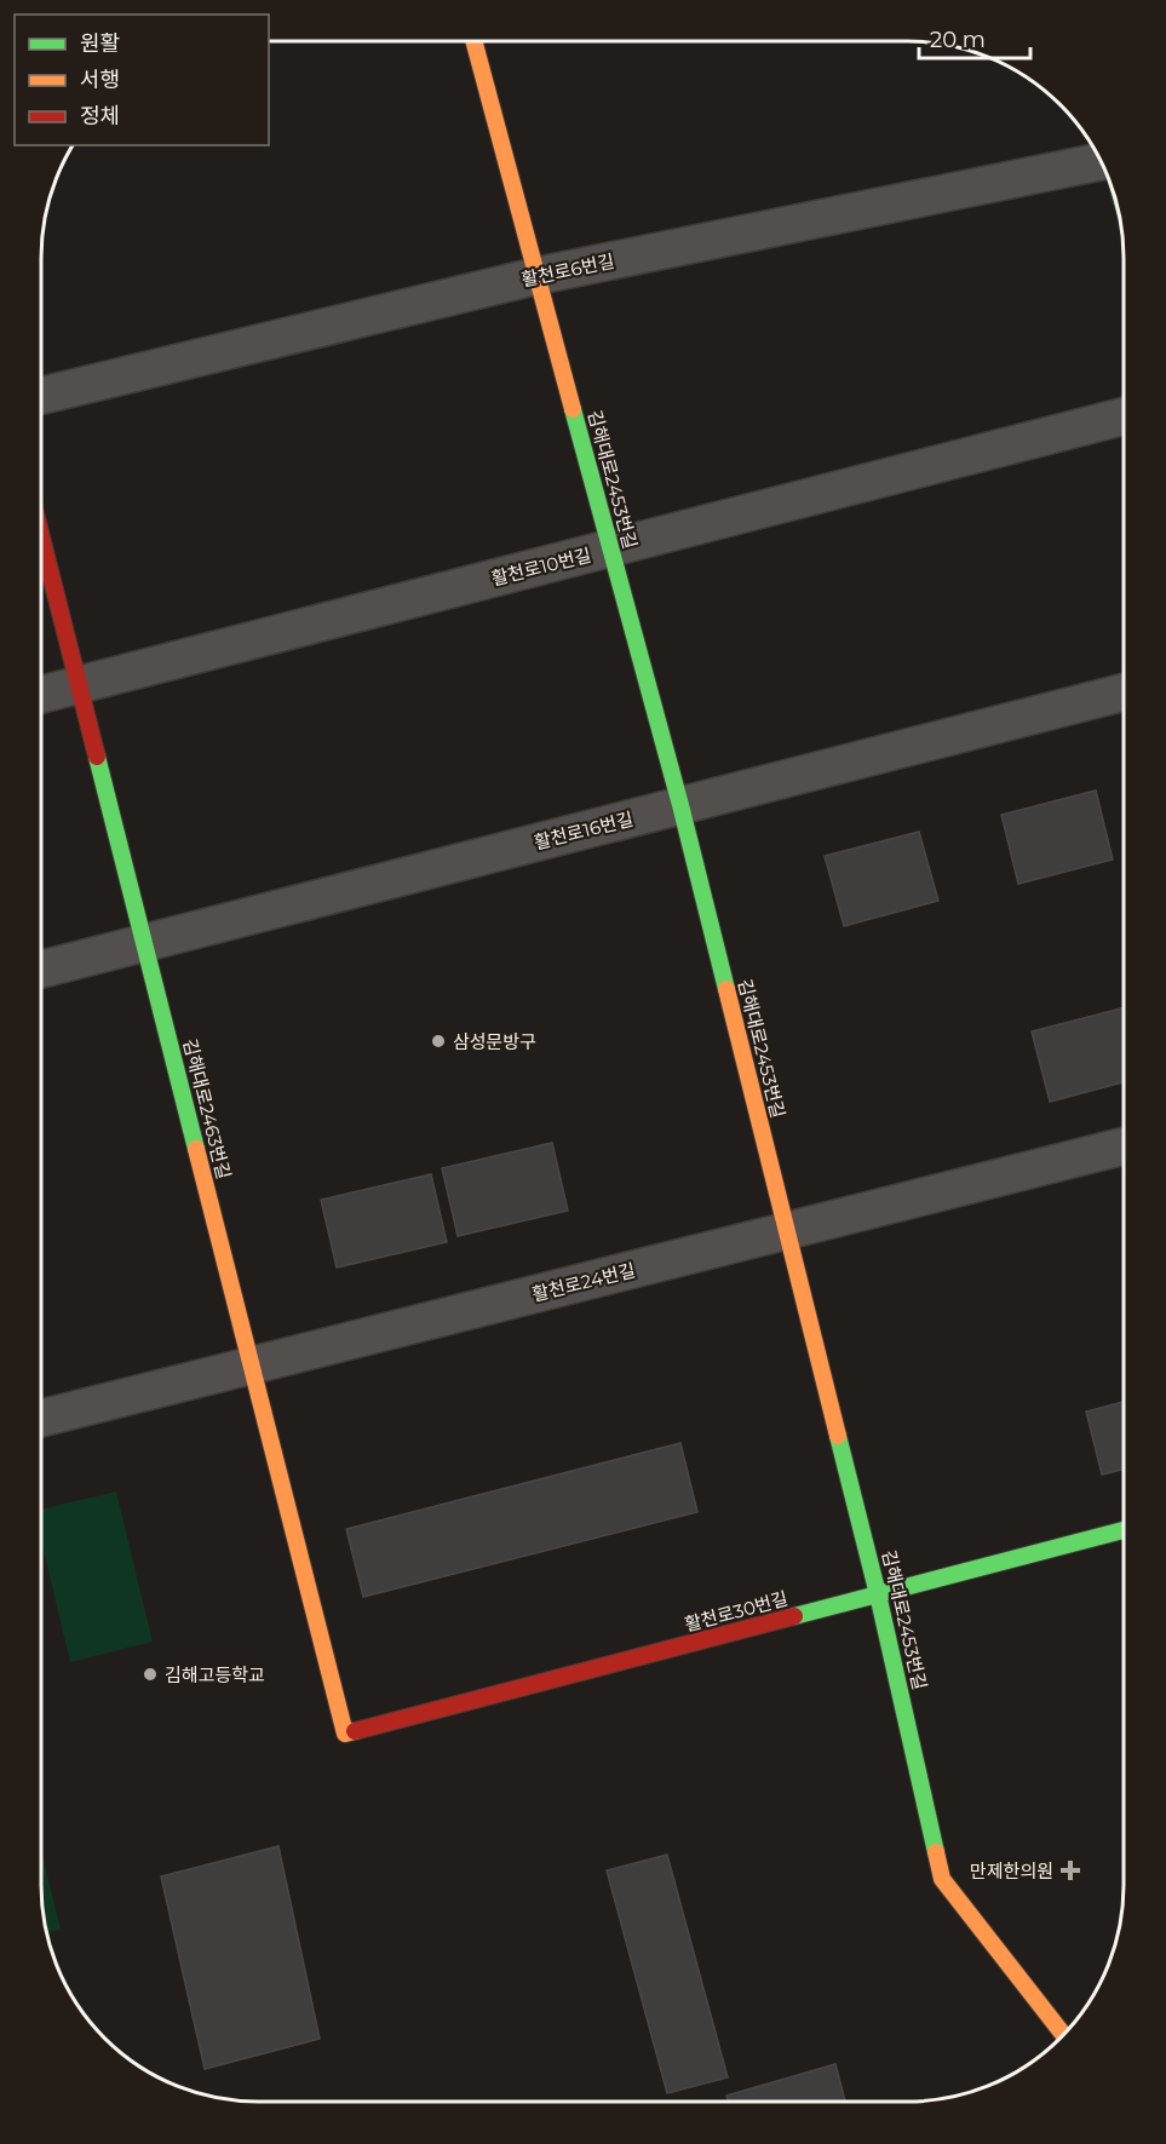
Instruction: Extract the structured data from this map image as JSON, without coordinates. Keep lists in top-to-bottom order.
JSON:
{
  "streets": {
    "street": [
      "활천로6번길",
      "김해대로2453번길",
      "활천로10번길",
      "활천로16번길",
      "김해대로2463번길",
      "활천로24번길",
      "활천로30번길"
    ]
  },
  "crossings": [
    ["활천로6번길", "김해대로2453번길"],
    ["김해대로2453번길", "활천로10번길"],
    ["김해대로2453번길", "활천로16번길"],
    ["김해대로2453번길", "활천로24번길"],
    ["김해대로2453번길", "활천로30번길"],
    ["활천로10번길", "김해대로2463번길"],
    ["활천로16번길", "김해대로2463번길"],
    ["김해대로2463번길", "활천로24번길"],
    ["김해대로2463번길", "활천로30번길"]
  ],
  "places": {
    "other": ["삼성문방구", "김해고등학교"],
    "health": ["만제한의원"]
  },
  "legend": ["원활", "서행", "정체"],
  "scale_bar": "20 m"
}
